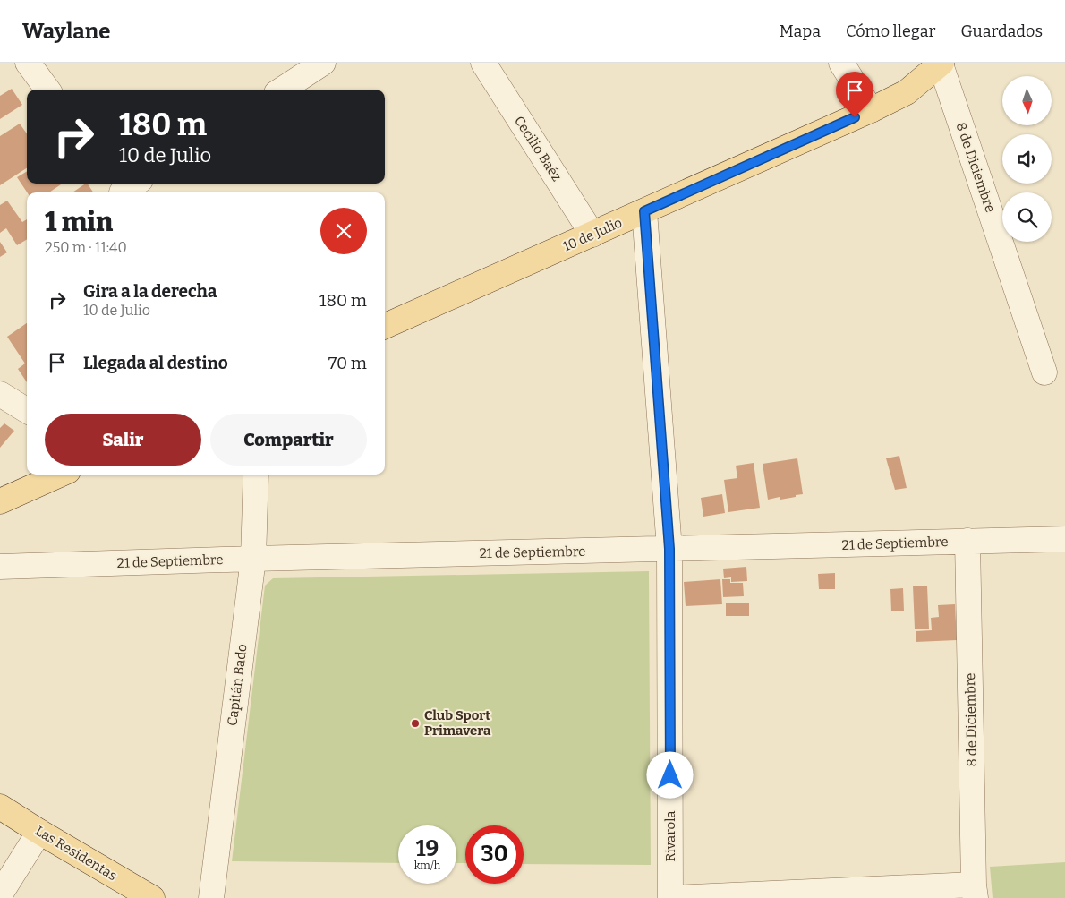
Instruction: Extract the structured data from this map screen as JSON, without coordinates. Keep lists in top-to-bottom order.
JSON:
{
  "streets": {
    "main road": ["10 de Julio", "Las Residentas"],
    "street": [
      "Cecilio Baéz",
      "8 de Diciembre",
      "21 de Septiembre",
      "Capitán Bado",
      "Rivarola"
    ]
  },
  "crossings": [
    ["Cecilio Baéz", "10 de Julio"],
    ["8 de Diciembre", "10 de Julio"],
    ["8 de Diciembre", "21 de Septiembre"],
    ["10 de Julio", "Rivarola"],
    ["21 de Septiembre", "Capitán Bado"],
    ["21 de Septiembre", "Rivarola"]
  ],
  "places": ["Club Sport Primavera"],
  "north": "bottom",
  "page": {
    "header": "Waylane",
    "nav": ["Mapa", "Cómo llegar", "Guardados"],
    "turn": ["180 m", "10 de Julio"],
    "heading": ["1 min", "250 m · 11:40"],
    "list": [
      {
        "name": "Gira a la derecha",
        "note": "10 de Julio",
        "value": "180 m"
      },
      {
        "name": "Llegada al destino",
        "value": "70 m"
      }
    ],
    "buttons": ["Salir", "Compartir"],
    "speed": "19 km/h",
    "limit": "30"
  }
}
